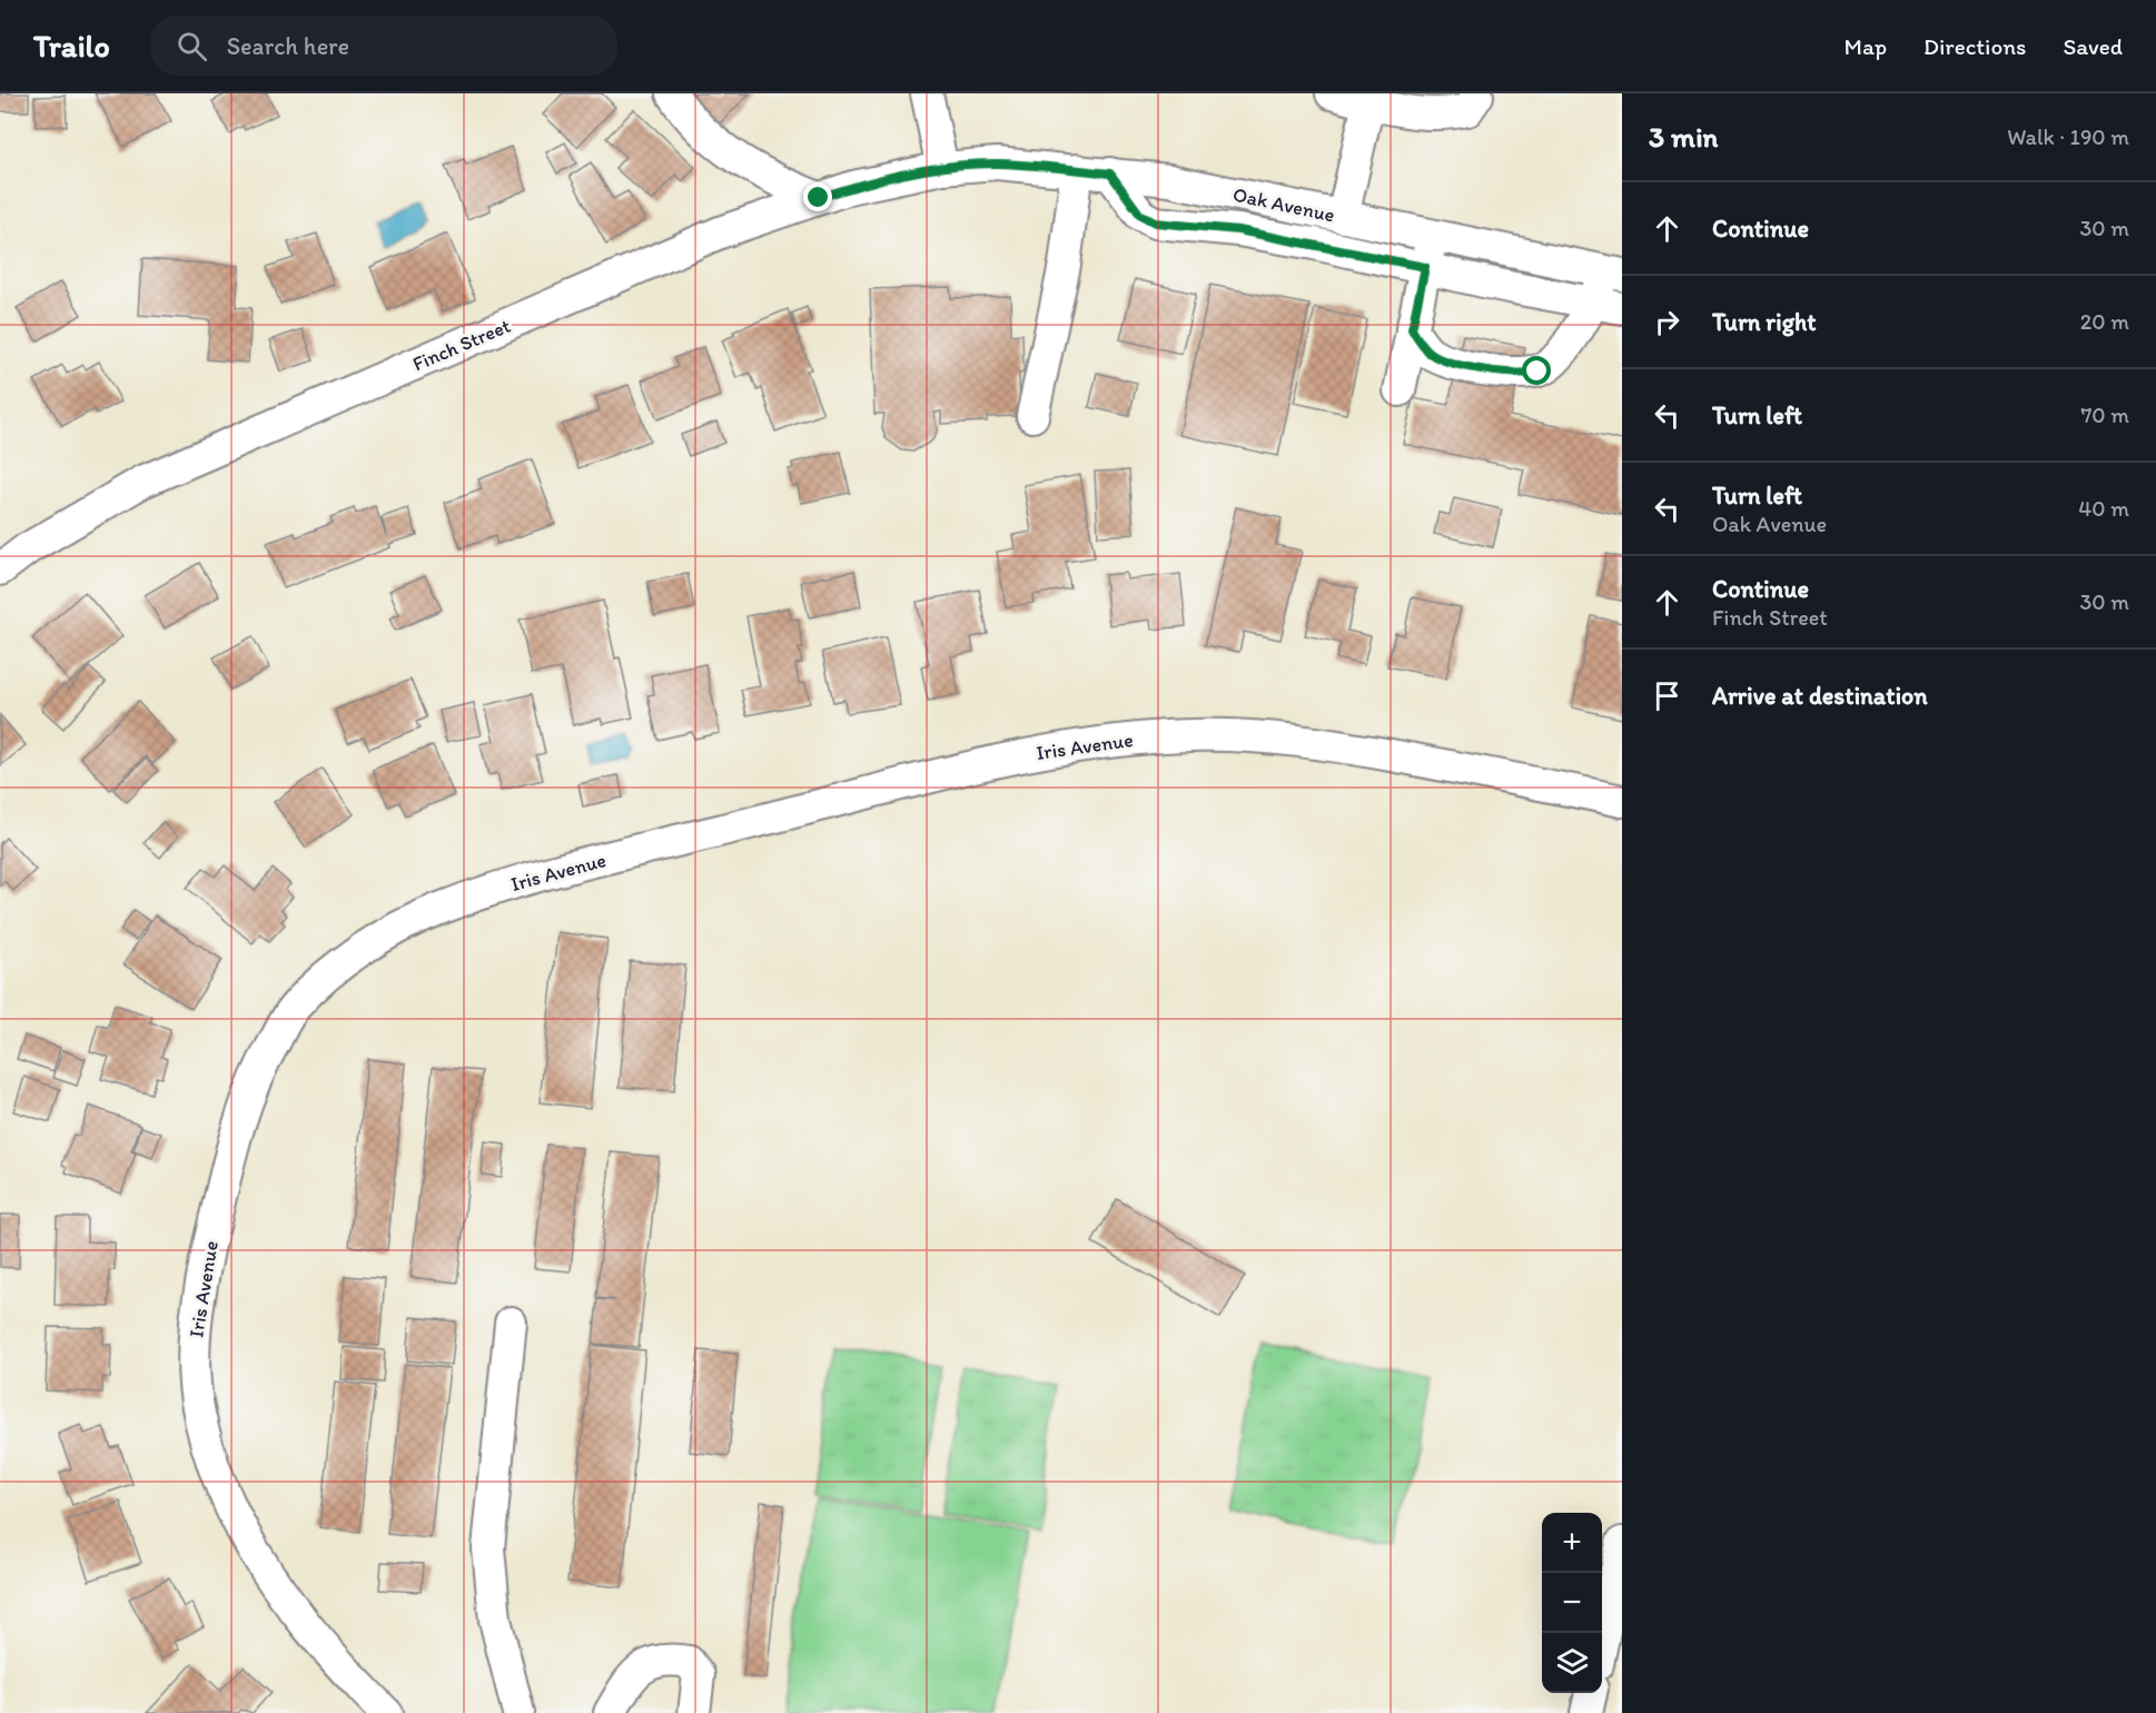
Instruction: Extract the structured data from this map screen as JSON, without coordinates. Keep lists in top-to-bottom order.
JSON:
{
  "streets": {
    "street": ["Oak Avenue", "Finch Street", "Iris Avenue"]
  },
  "crossings": [
    ["Oak Avenue", "Finch Street"]
  ],
  "page": {
    "header": "Trailo",
    "search": "Search here",
    "nav": ["Map", "Directions", "Saved"],
    "heading": ["3 min", "Walk · 190 m"],
    "list": [
      ["Continue", "30 m"],
      ["Turn right", "20 m"],
      ["Turn left", "70 m"],
      ["Turn left", "Oak Avenue", "40 m"],
      ["Continue", "Finch Street", "30 m"],
      "Arrive at destination"
    ],
    "map_buttons": ["+", "−"]
  }
}
